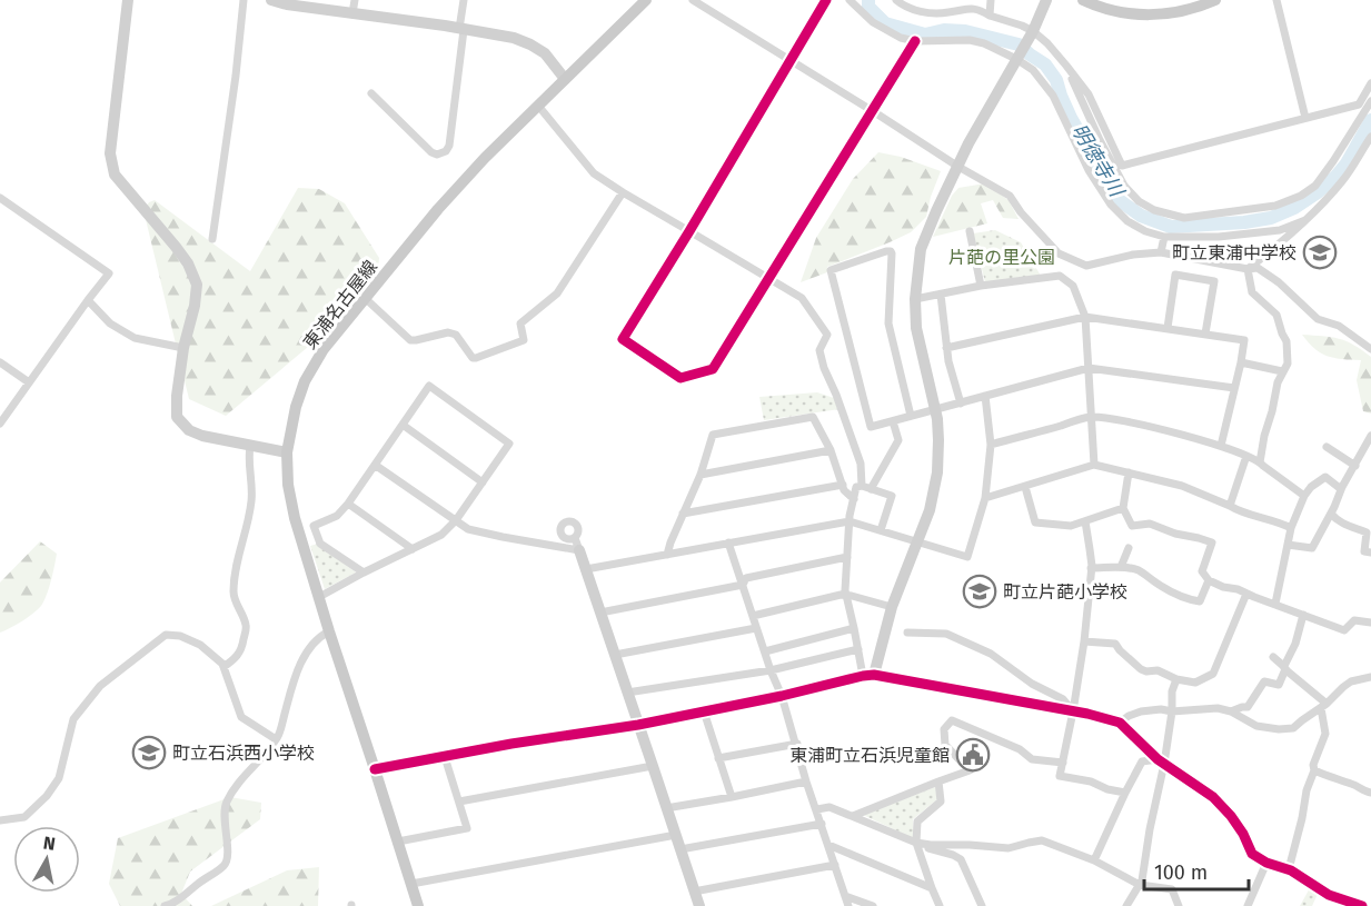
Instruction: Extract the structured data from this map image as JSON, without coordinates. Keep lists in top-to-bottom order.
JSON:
{
  "streets": {
    "main road": ["東浦名古屋線"]
  },
  "water": ["明徳寺川"],
  "parks": ["片葩の里公園"],
  "places": {
    "school or university": ["町立東浦中学校", "町立片葩小学校", "町立石浜西小学校"],
    "public building": ["東浦町立石浜児童館"]
  },
  "scale_bar": "100 m",
  "north": "top"
}
